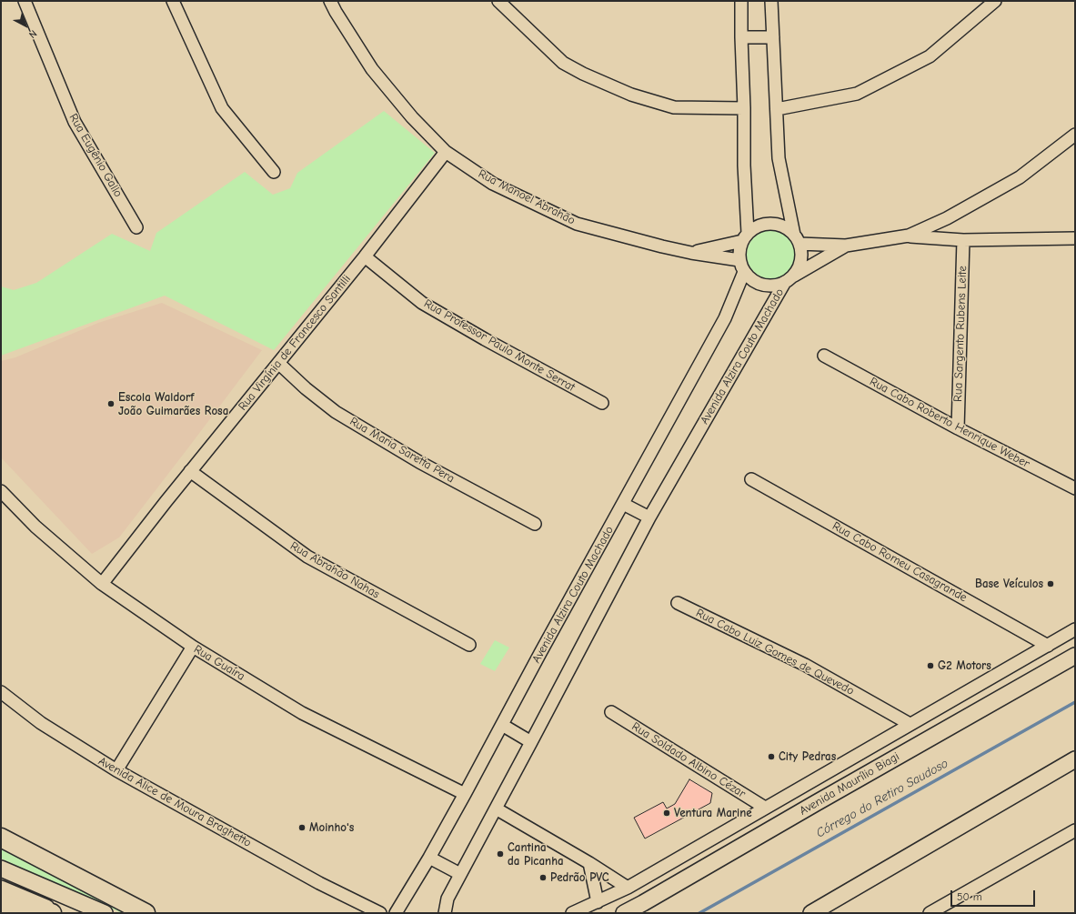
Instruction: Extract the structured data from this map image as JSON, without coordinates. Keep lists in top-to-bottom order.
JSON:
{
  "streets": {
    "main road": ["Avenida Maurílio Biagi"],
    "street": [
      "Rua Eugênio Gallo",
      "Rua Manoel Abrahão",
      "Rua Sargento Rubens Leite",
      "Rua Virgínia de Francesco Santilli",
      "Rua Professor Paulo Monte Serrat",
      "Avenida Alzira Couto Machado",
      "Rua Cabo Roberto Henrique Weber",
      "Rua Maria Saretta Pera",
      "Rua Cabo Romeu Casagrande",
      "Rua Abrahão Nahas",
      "Rua Cabo Luiz Gomes de Quevedo",
      "Rua Guaíra",
      "Rua Soldado Albino Cézar",
      "Avenida Alice de Moura Braghetto"
    ]
  },
  "crossings": [
    ["Rua Manoel Abrahão", "Rua Virgínia de Francesco Santilli"],
    ["Rua Manoel Abrahão", "Avenida Alzira Couto Machado"],
    ["Rua Sargento Rubens Leite", "Rua Cabo Roberto Henrique Weber"],
    ["Rua Virgínia de Francesco Santilli", "Rua Professor Paulo Monte Serrat"],
    ["Rua Virgínia de Francesco Santilli", "Rua Maria Saretta Pera"],
    ["Rua Virgínia de Francesco Santilli", "Rua Abrahão Nahas"],
    ["Rua Virgínia de Francesco Santilli", "Rua Guaíra"],
    ["Avenida Alzira Couto Machado", "Rua Guaíra"]
  ],
  "water": ["Córrego do Retiro Saudoso"],
  "places": [
    "Escola Waldorf João Guimarães Rosa",
    "Base Veículos",
    "G2 Motors",
    "City Pedras",
    "Ventura Marine",
    "Moinho's",
    "Cantina da Picanha",
    "Pedrão PVC"
  ],
  "scale_bar": "50 m",
  "north": "bottom right"
}
